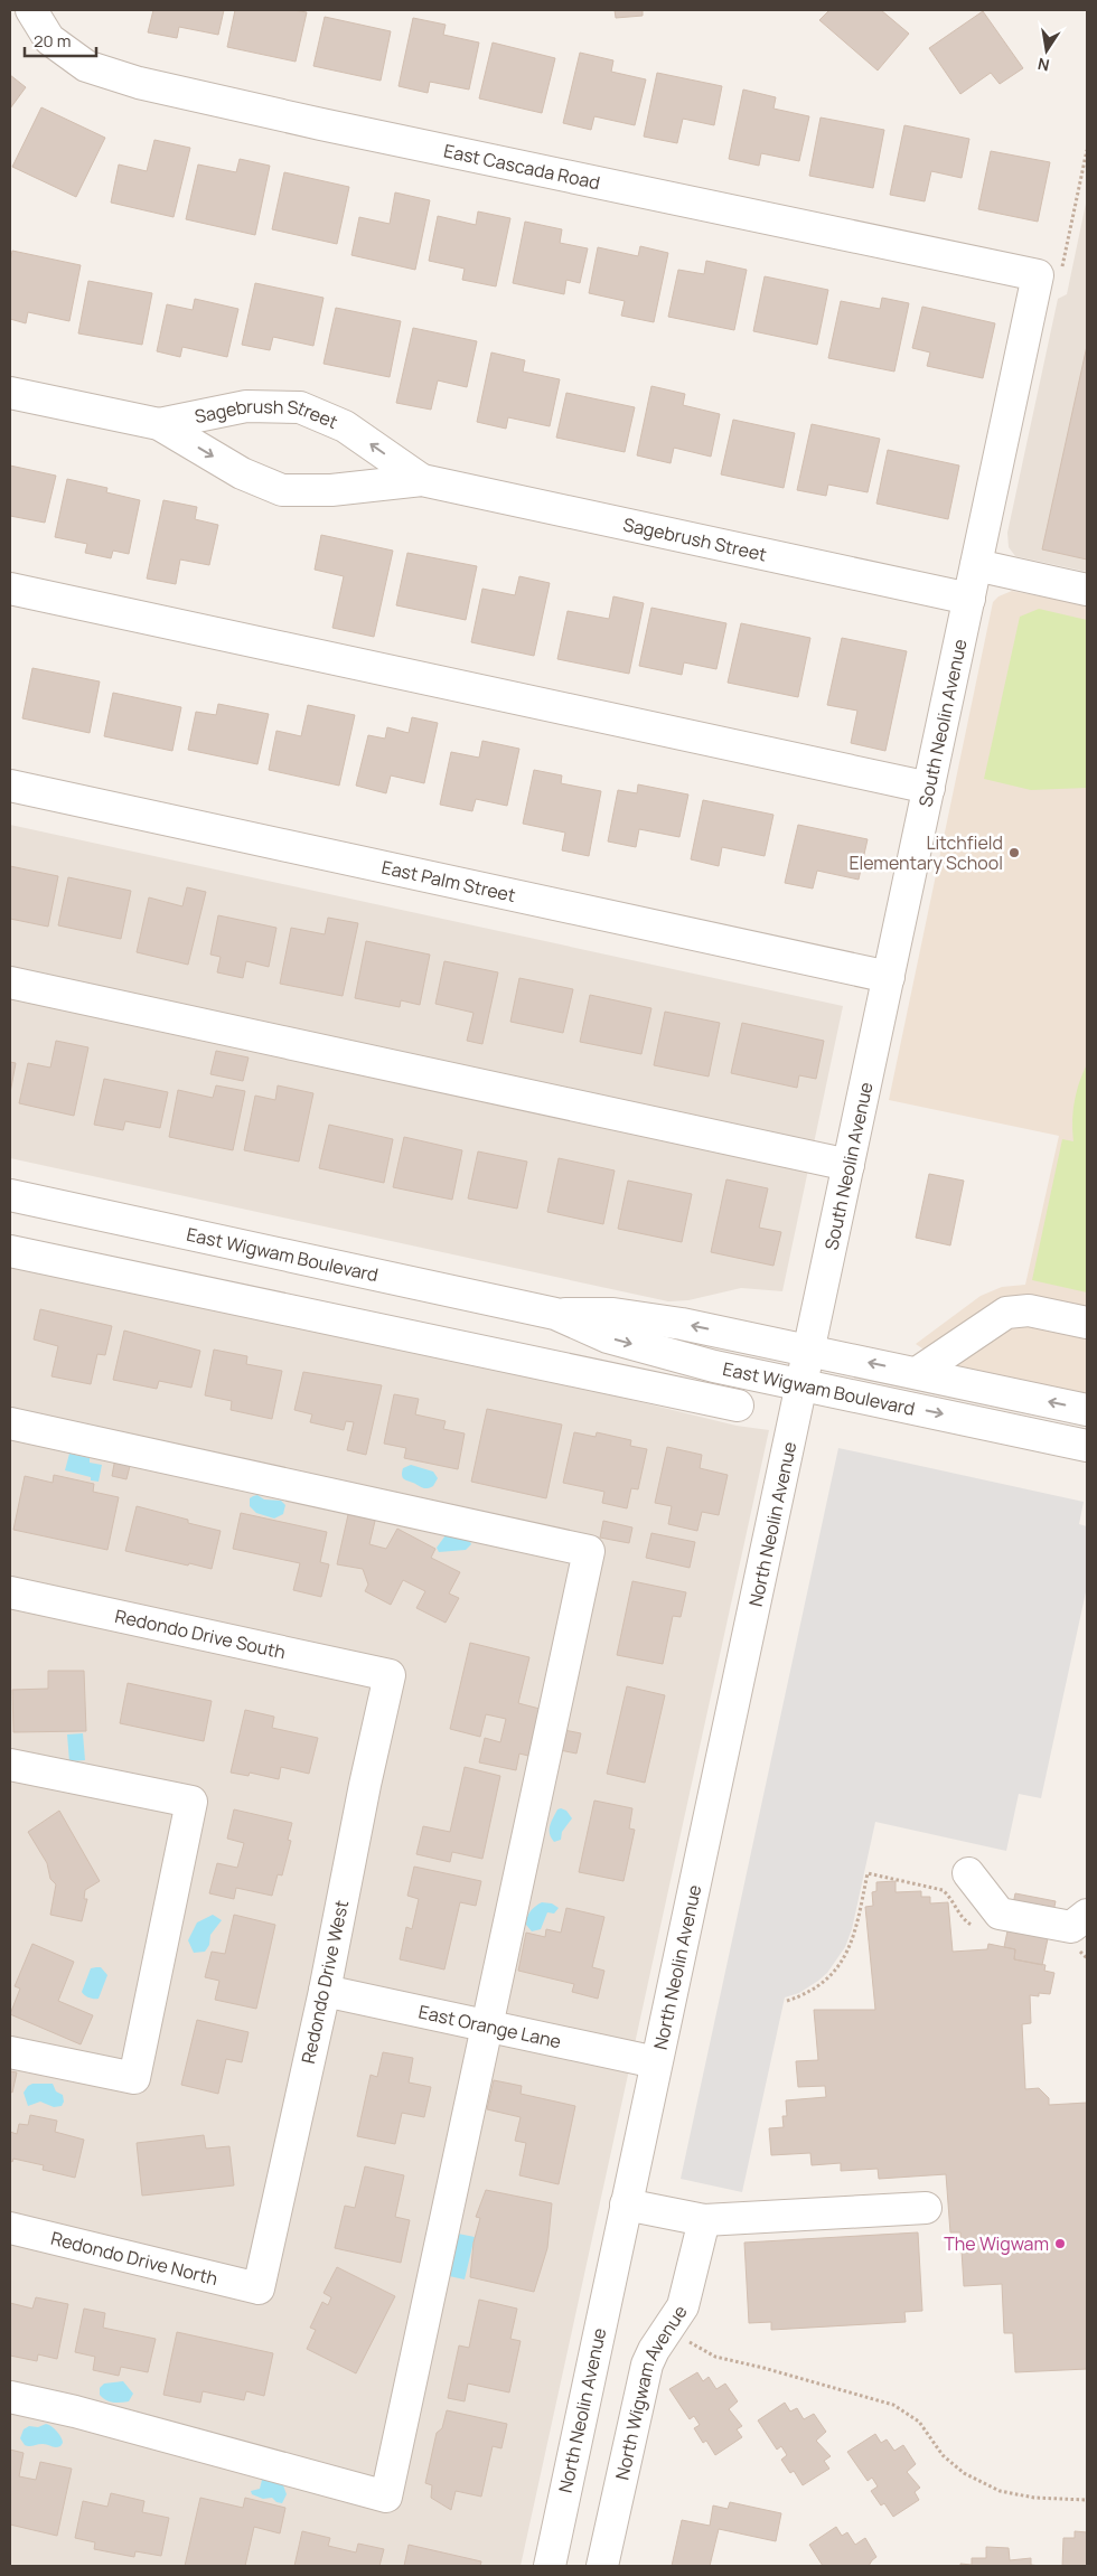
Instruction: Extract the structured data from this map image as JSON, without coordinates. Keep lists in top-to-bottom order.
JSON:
{
  "streets": {
    "street": [
      "East Cascada Road",
      "Sagebrush Street",
      "South Neolin Avenue",
      "East Palm Street",
      "East Wigwam Boulevard",
      "North Neolin Avenue",
      "Redondo Drive South",
      "Redondo Drive West",
      "East Orange Lane",
      "Redondo Drive North",
      "North Wigwam Avenue"
    ]
  },
  "crossings": [
    ["East Cascada Road", "South Neolin Avenue"],
    ["Sagebrush Street", "South Neolin Avenue"],
    ["South Neolin Avenue", "East Palm Street"],
    ["South Neolin Avenue", "East Wigwam Boulevard"],
    ["South Neolin Avenue", "North Neolin Avenue"],
    ["East Wigwam Boulevard", "North Neolin Avenue"],
    ["North Neolin Avenue", "East Orange Lane"],
    ["Redondo Drive South", "Redondo Drive West"],
    ["Redondo Drive West", "East Orange Lane"],
    ["Redondo Drive West", "Redondo Drive North"]
  ],
  "places": ["Litchfield Elementary School", "The Wigwam"],
  "scale_bar": "20 m",
  "north": "bottom"
}
